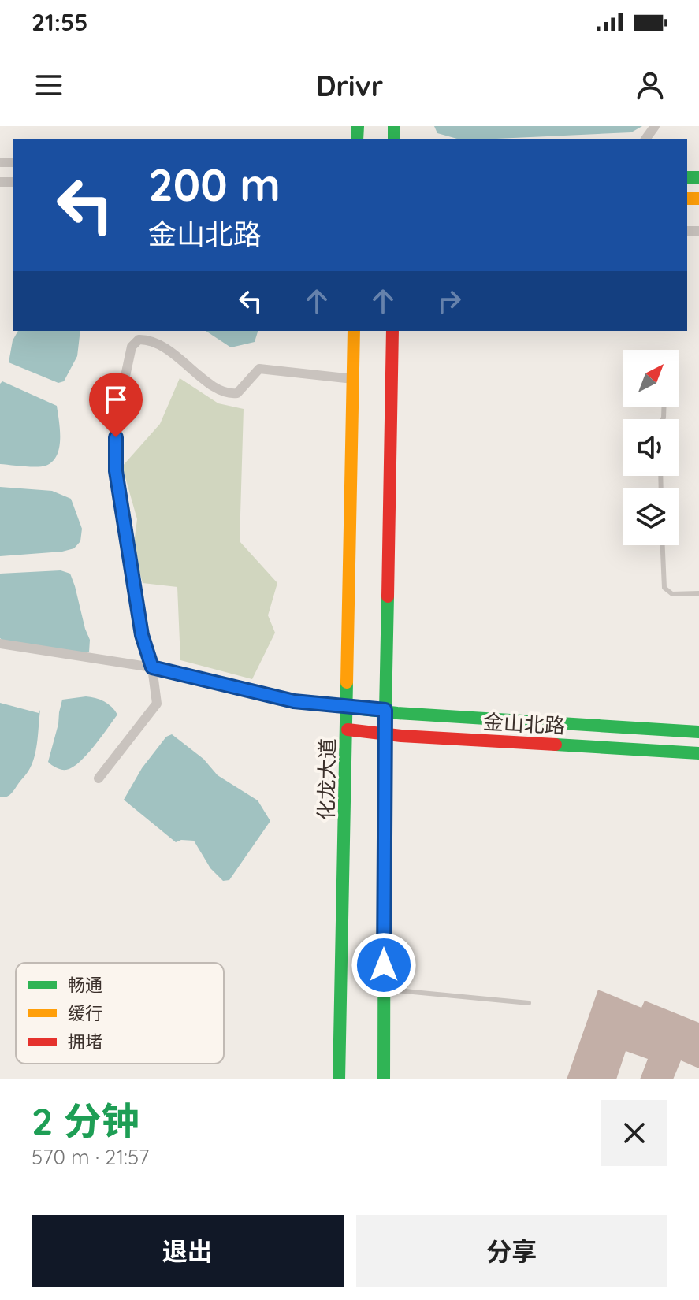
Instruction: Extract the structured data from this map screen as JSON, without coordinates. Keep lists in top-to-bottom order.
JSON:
{
  "streets": {
    "main road": ["金山北路", "化龙大道"]
  },
  "crossings": [
    ["金山北路", "化龙大道"]
  ],
  "legend": ["畅通", "缓行", "拥堵"],
  "north": "top right",
  "page": {
    "status": "21:55",
    "header": "Drivr",
    "turn": ["200 m", "金山北路"],
    "heading": ["2 分钟", "570 m · 21:57"],
    "buttons": ["退出", "分享"]
  }
}
